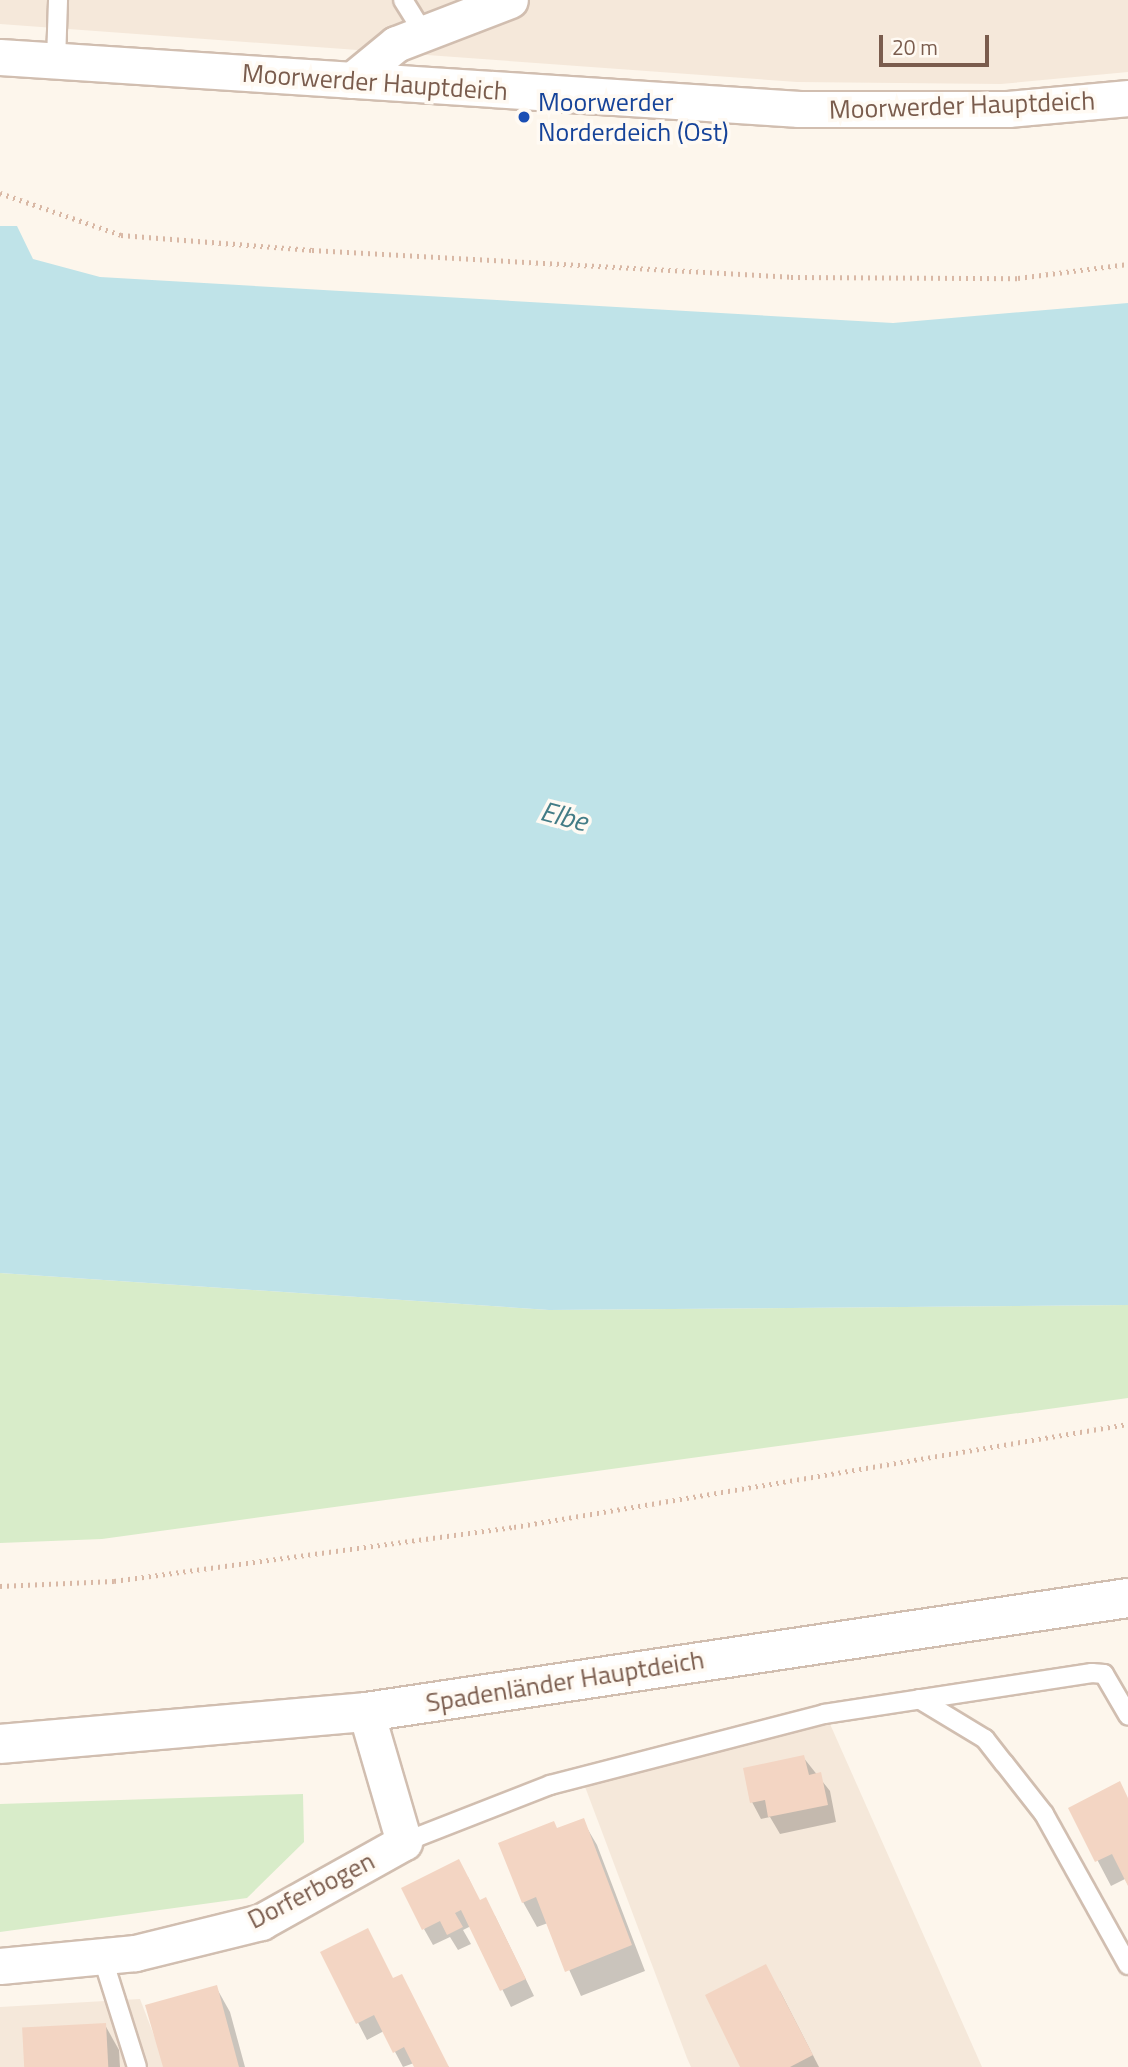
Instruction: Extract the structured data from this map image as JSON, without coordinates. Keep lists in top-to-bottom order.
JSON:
{
  "streets": {
    "street": ["Moorwerder Hauptdeich", "Spadenländer Hauptdeich", "Dorferbogen"]
  },
  "crossings": [
    ["Spadenländer Hauptdeich", "Dorferbogen"]
  ],
  "water": ["Elbe"],
  "places": ["Moorwerder Norderdeich (Ost)"],
  "scale_bar": "20 m"
}
